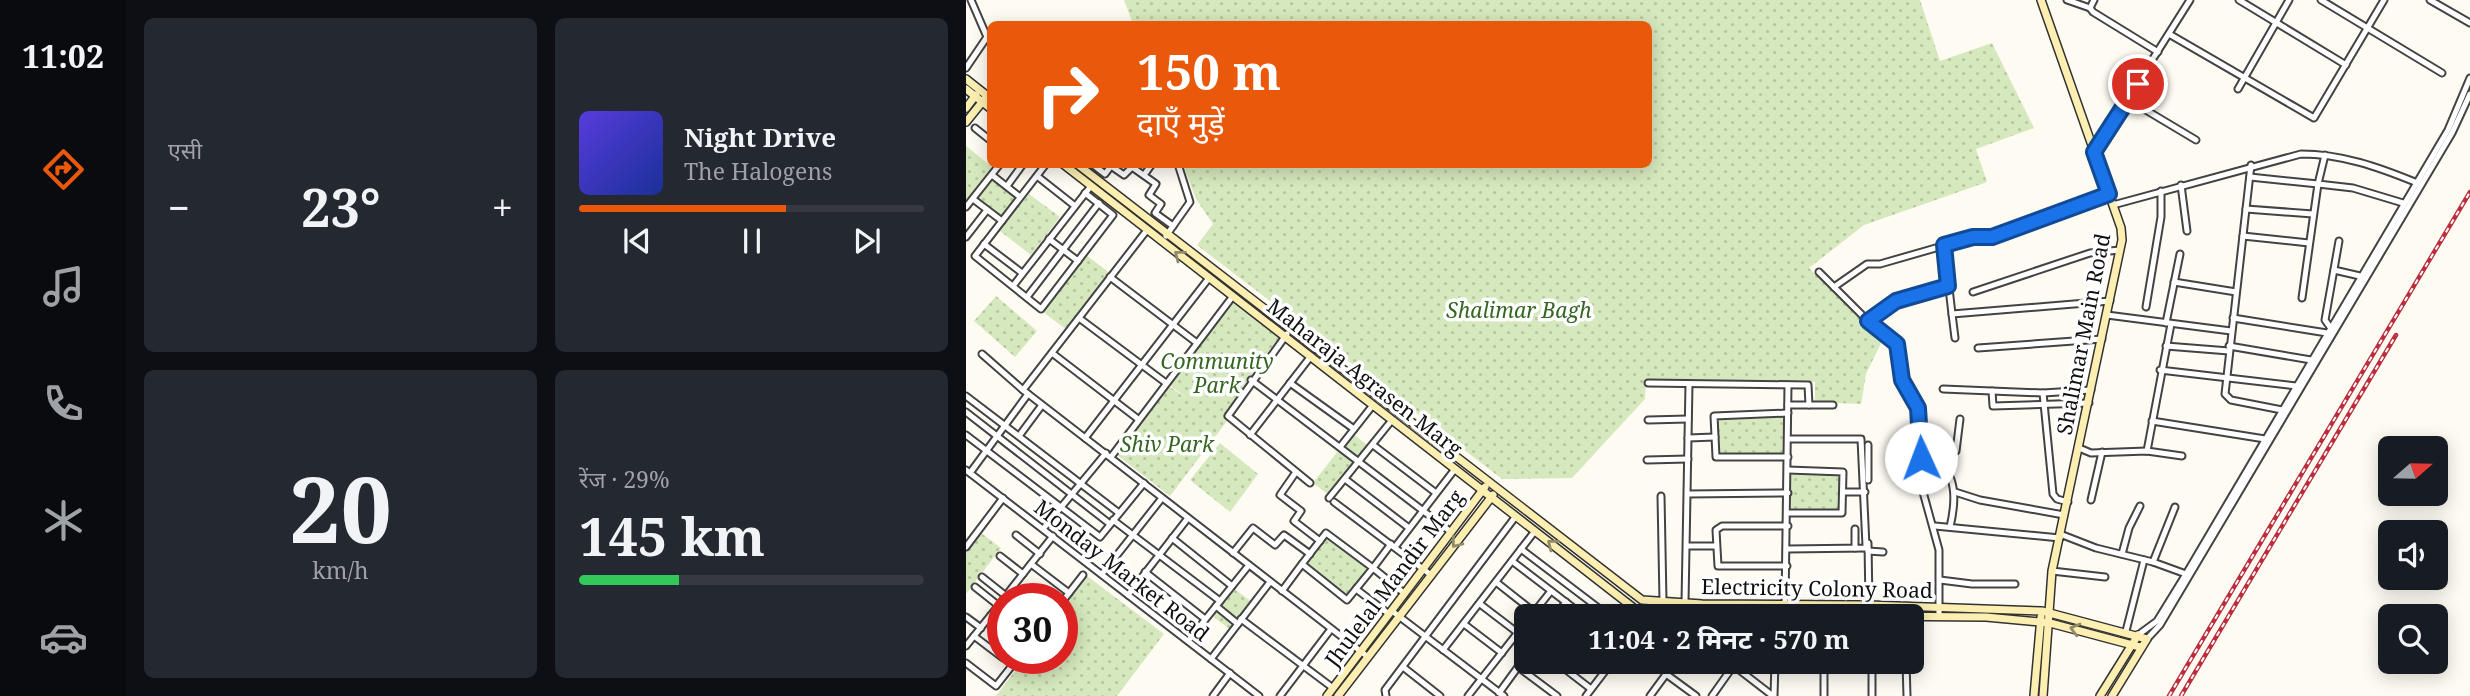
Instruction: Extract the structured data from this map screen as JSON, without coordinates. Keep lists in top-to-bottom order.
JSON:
{
  "streets": {
    "street": [
      "Shalimar Main Road",
      "Maharaja Agrasen Marg",
      "Monday Market Road",
      "Jhulelal Mandir Marg",
      "Electricity Colony Road"
    ]
  },
  "crossings": [
    ["Shalimar Main Road", "Electricity Colony Road"],
    ["Maharaja Agrasen Marg", "Jhulelal Mandir Marg"],
    ["Maharaja Agrasen Marg", "Electricity Colony Road"]
  ],
  "parks": ["Shalimar Bagh", "Community Park", "Shiv Park"],
  "north": "right",
  "page": {
    "tabs": "11:02",
    "tile": [
      "एसी",
      ["20", "km/h"],
      ["रेंज · 29%", "145 km"]
    ],
    "turn": ["150 m", "दाएँ मुड़ें"],
    "song": ["Night Drive", "The Halogens"],
    "heat": ["−", "23°", "+"],
    "limit": "30",
    "trip": "11:04 · 2 मिनट · 570 m"
  }
}
